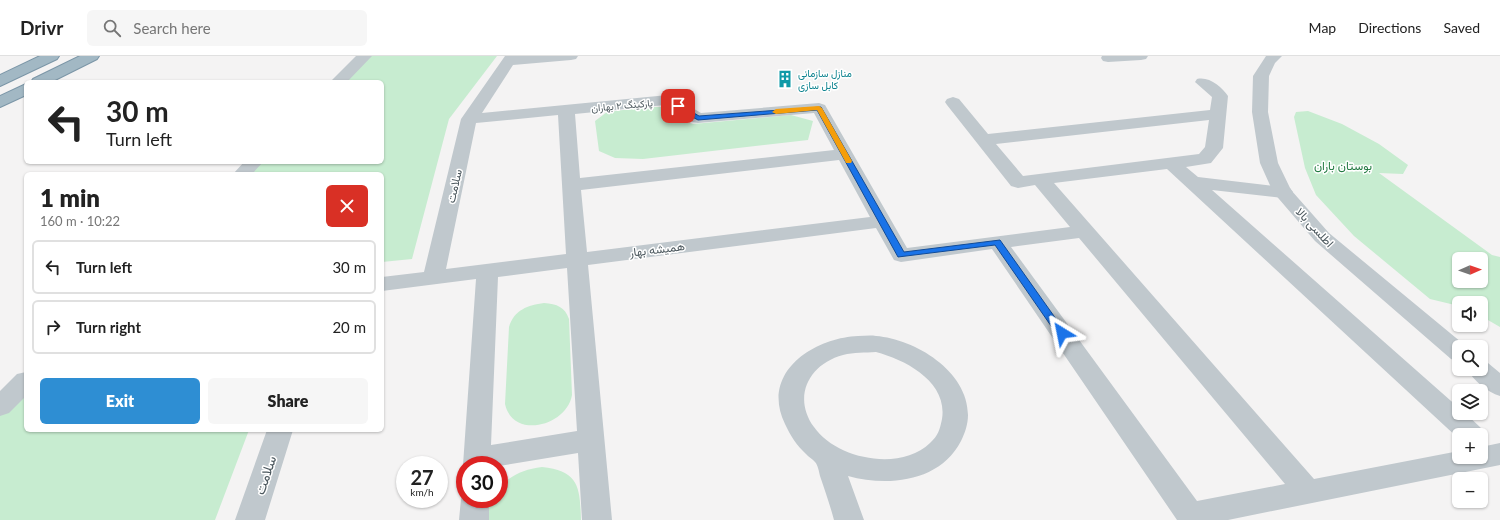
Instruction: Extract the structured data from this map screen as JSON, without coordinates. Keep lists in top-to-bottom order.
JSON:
{
  "streets": {
    "street": [
      "پارکینگ ۲ بهاران",
      "سلامت",
      "اطلسی بالا",
      "همیشه بهار"
    ]
  },
  "crossings": [
    ["پارکینگ ۲ بهاران", "سلامت"],
    ["سلامت", "همیشه بهار"]
  ],
  "parks": ["بوستان باران"],
  "places": {
    "building": ["منازل سازمانی کابل سازی"]
  },
  "north": "right",
  "page": {
    "header": "Drivr",
    "search": "Search here",
    "nav": ["Map", "Directions", "Saved"],
    "turn": ["30 m", "Turn left"],
    "heading": ["1 min", "160 m · 10:22"],
    "list": [
      {
        "name": "Turn left",
        "value": "30 m"
      },
      {
        "name": "Turn right",
        "value": "20 m"
      }
    ],
    "map_buttons": ["+", "−"],
    "buttons": ["Exit", "Share"],
    "speed": "27 km/h",
    "limit": "30"
  }
}
